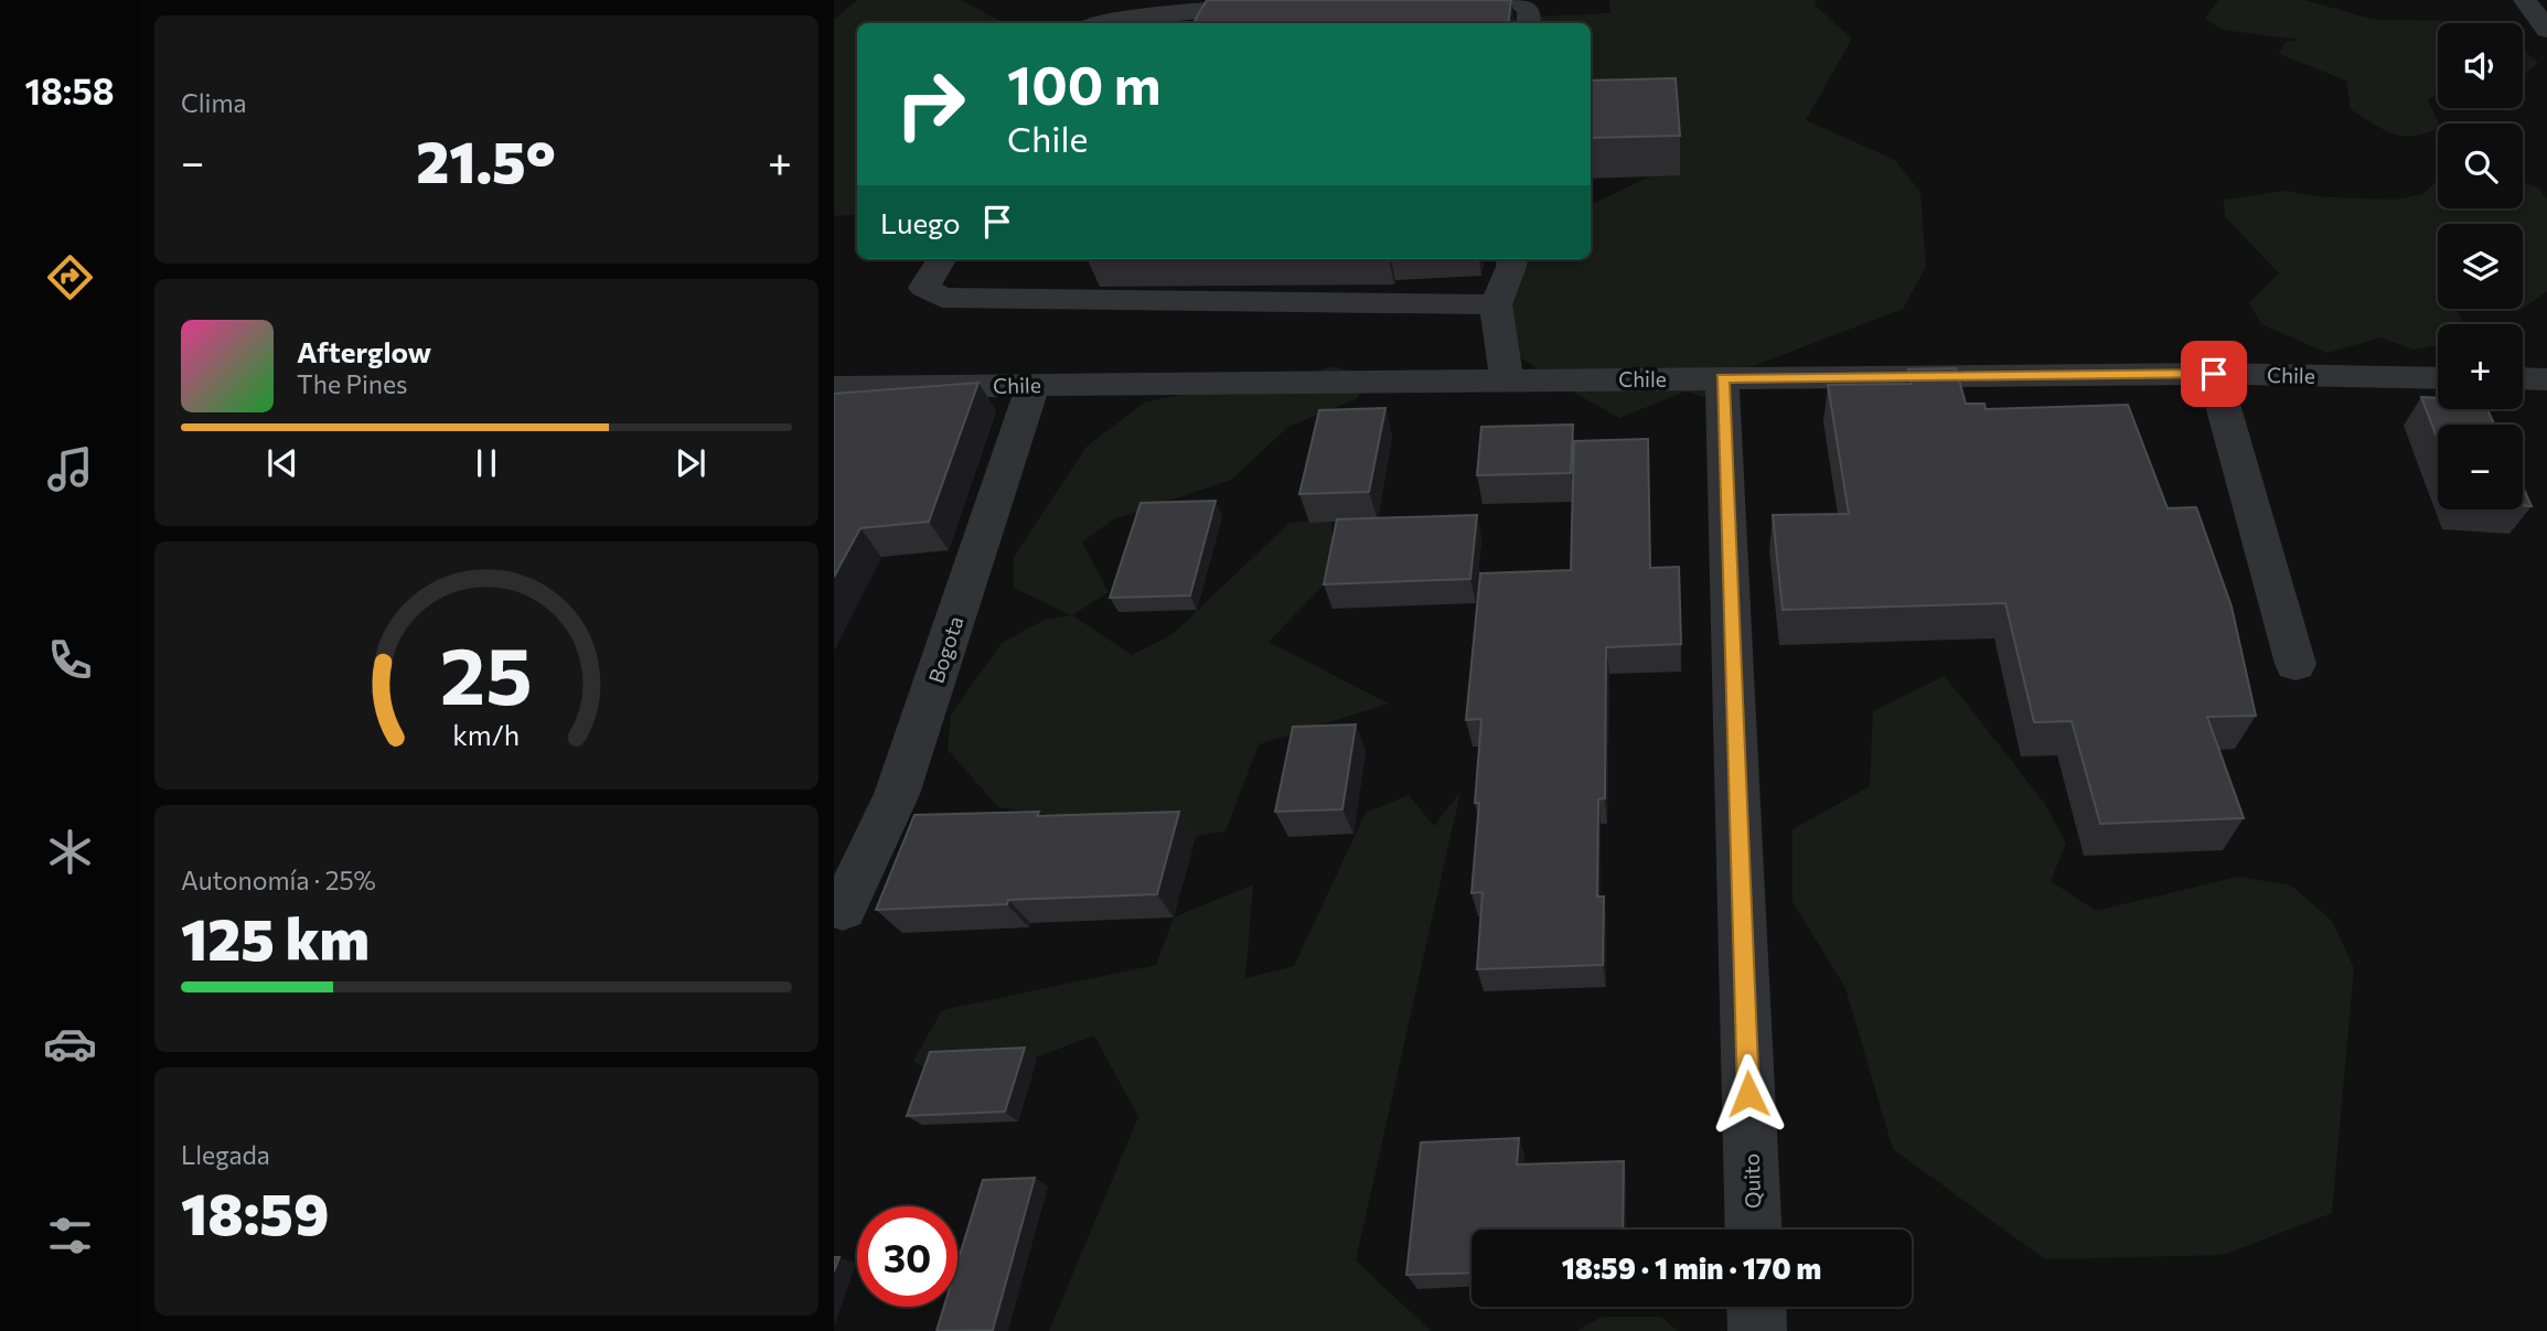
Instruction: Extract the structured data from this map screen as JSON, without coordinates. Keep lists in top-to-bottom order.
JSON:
{
  "streets": {
    "street": ["Chile", "Bogota", "Quito"]
  },
  "crossings": [
    ["Chile", "Bogota"],
    ["Chile", "Quito"]
  ],
  "page": {
    "tabs": "18:58",
    "tile": [
      "Clima",
      ["Autonomía · 25%", "125 km"],
      ["Llegada", "18:59"]
    ],
    "map_buttons": ["+", "−"],
    "turn": ["100 m", "Chile"],
    "heat": ["−", "21.5°", "+"],
    "then": "Luego",
    "song": ["Afterglow", "The Pines"],
    "limit": "30",
    "trip": "18:59 · 1 min · 170 m",
    "gauge": ["25", "km/h"]
  }
}
